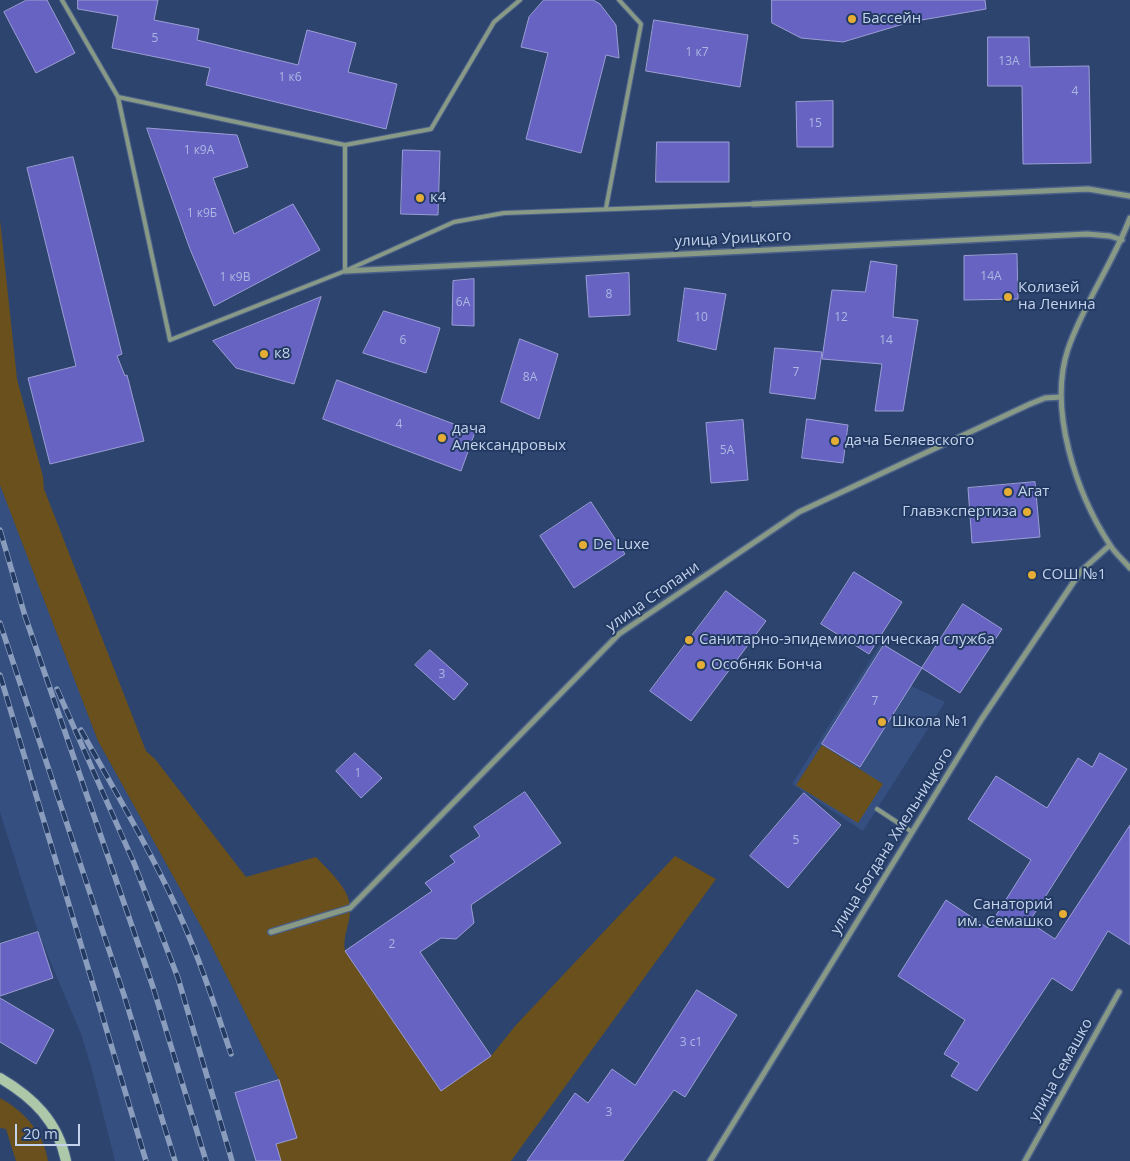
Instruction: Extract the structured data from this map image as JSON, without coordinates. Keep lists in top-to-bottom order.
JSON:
{
  "streets": {
    "street": [
      "улица Урицкого",
      "улица Стопани",
      "улица Богдана Хмельницкого",
      "улица Семашко"
    ]
  },
  "places": [
    "Бассейн",
    "к4",
    "Колизей на Ленина",
    "к8",
    "дача Александровых",
    "дача Беляевского",
    "Агат",
    "Главэкспертиза",
    "De Luxe",
    "СОШ №1",
    "Санитарно-эпидемиологическая служба",
    "Особняк Бонча",
    "Школа №1",
    "Санаторий им. Семашко"
  ],
  "house_numbers": [
    "5",
    "1 к7",
    "13А",
    "1 к6",
    "4",
    "15",
    "1 к9А",
    "1 к9Б",
    "14А",
    "1 к9В",
    "8",
    "6А",
    "10",
    "12",
    "6",
    "14",
    "7",
    "8А",
    "4",
    "5А",
    "3",
    "7",
    "1",
    "5",
    "2",
    "3 с1",
    "3"
  ],
  "scale_bar": "20 m"
}
